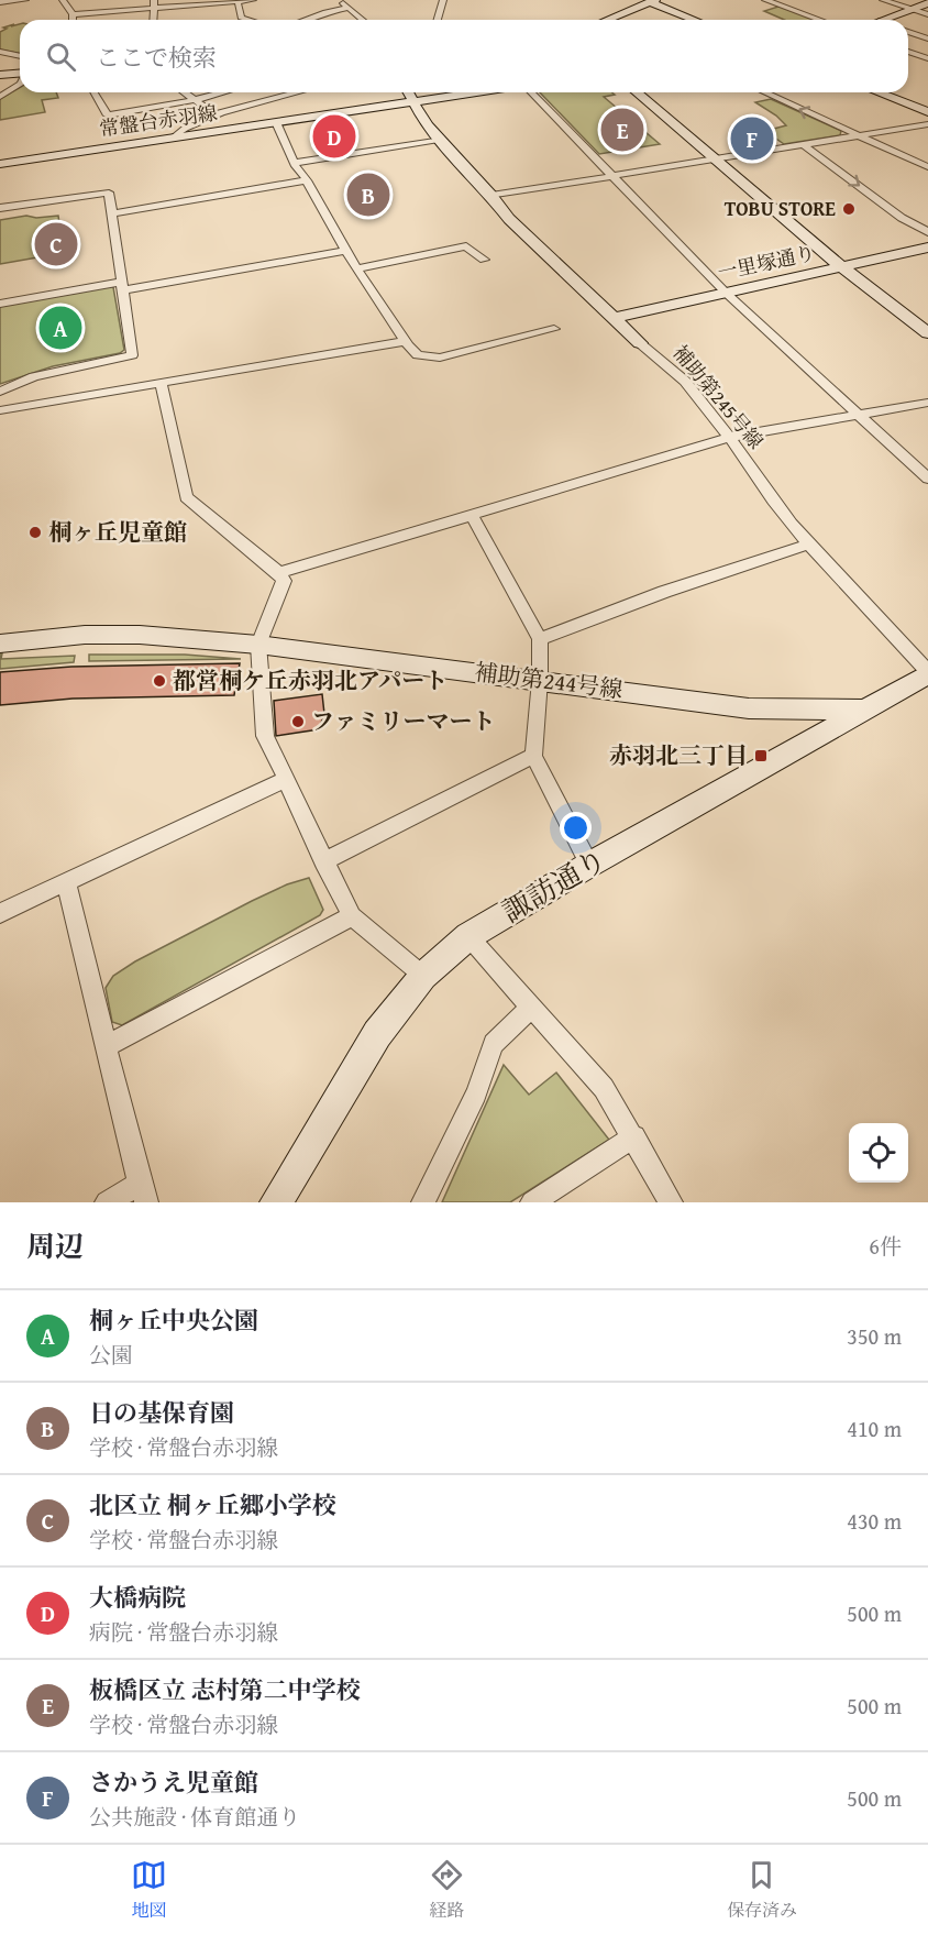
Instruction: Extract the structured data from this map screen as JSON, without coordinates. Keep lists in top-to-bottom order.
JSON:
{
  "streets": {
    "street": [
      "常盤台赤羽線",
      "一里塚通り",
      "補助第245号線",
      "補助第244号線",
      "諏訪通り"
    ]
  },
  "crossings": [
    ["常盤台赤羽線", "補助第245号線"],
    ["一里塚通り", "補助第245号線"],
    ["補助第245号線", "諏訪通り"],
    ["補助第244号線", "諏訪通り"]
  ],
  "places": {
    "other": [
      "TOBU STORE",
      "桐ヶ丘児童館",
      "都営桐ケ丘赤羽北アパート",
      "ファミリーマート"
    ],
    "transit": ["赤羽北三丁目"]
  },
  "page": {
    "search": "ここで検索",
    "pins": [
      "E",
      "D",
      "F",
      "B",
      "C",
      "A"
    ],
    "heading": ["周辺", "6件"],
    "list": [
      {
        "mark": "A",
        "name": "桐ヶ丘中央公園",
        "note": "公園",
        "value": "350 m"
      },
      {
        "mark": "B",
        "name": "日の基保育園",
        "note": "学校 · 常盤台赤羽線",
        "value": "410 m"
      },
      {
        "mark": "C",
        "name": "北区立 桐ヶ丘郷小学校",
        "note": "学校 · 常盤台赤羽線",
        "value": "430 m"
      },
      {
        "mark": "D",
        "name": "大橋病院",
        "note": "病院 · 常盤台赤羽線",
        "value": "500 m"
      },
      {
        "mark": "E",
        "name": "板橋区立 志村第二中学校",
        "note": "学校 · 常盤台赤羽線",
        "value": "500 m"
      },
      {
        "mark": "F",
        "name": "さかうえ児童館",
        "note": "公共施設 · 体育館通り",
        "value": "500 m"
      }
    ],
    "nav": ["地図", "経路", "保存済み"]
  }
}
